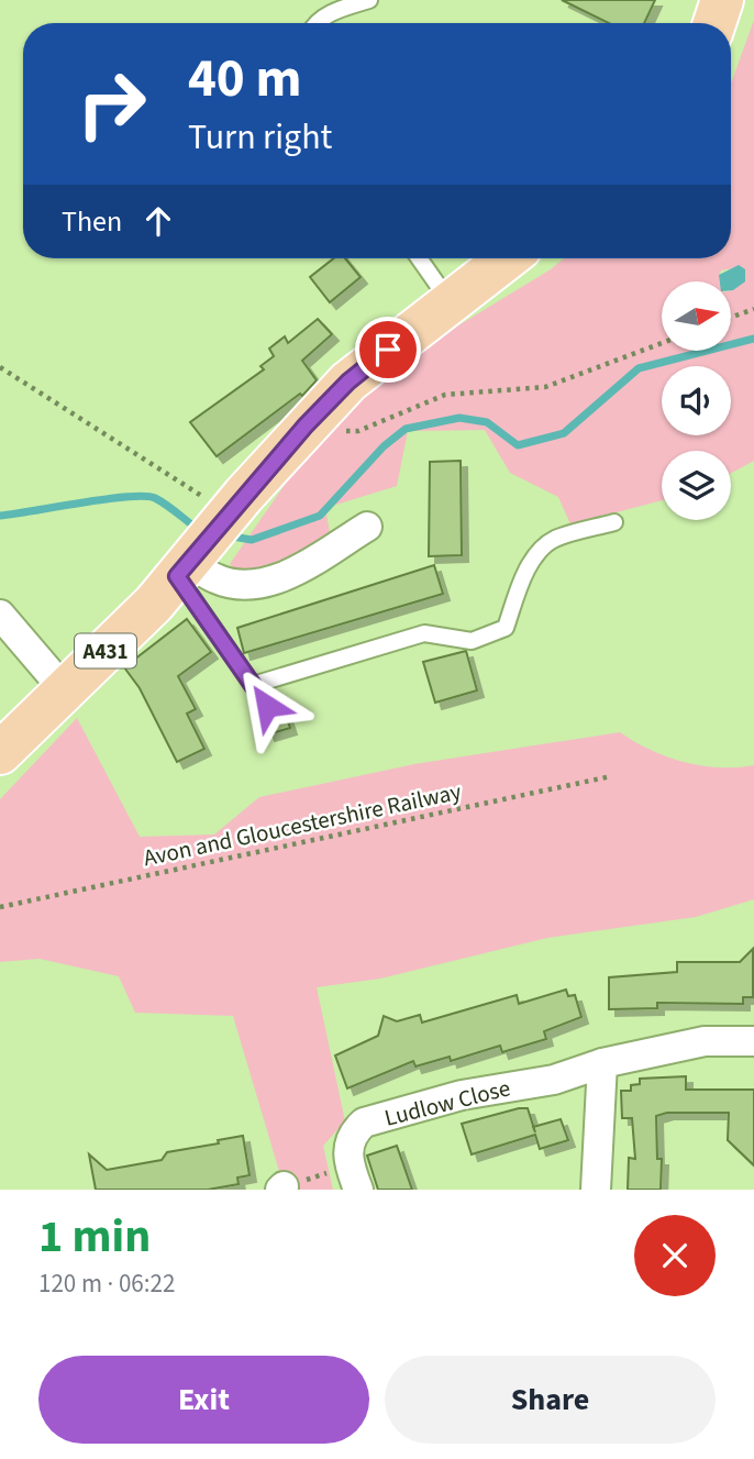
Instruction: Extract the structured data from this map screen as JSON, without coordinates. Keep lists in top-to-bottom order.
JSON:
{
  "streets": {
    "main road": ["A431"],
    "street": ["Ludlow Close"],
    "path": ["Avon and Gloucestershire Railway"]
  },
  "north": "right",
  "page": {
    "turn": ["40 m", "Turn right"],
    "then": "Then",
    "heading": ["1 min", "120 m · 06:22"],
    "buttons": ["Exit", "Share"]
  }
}
